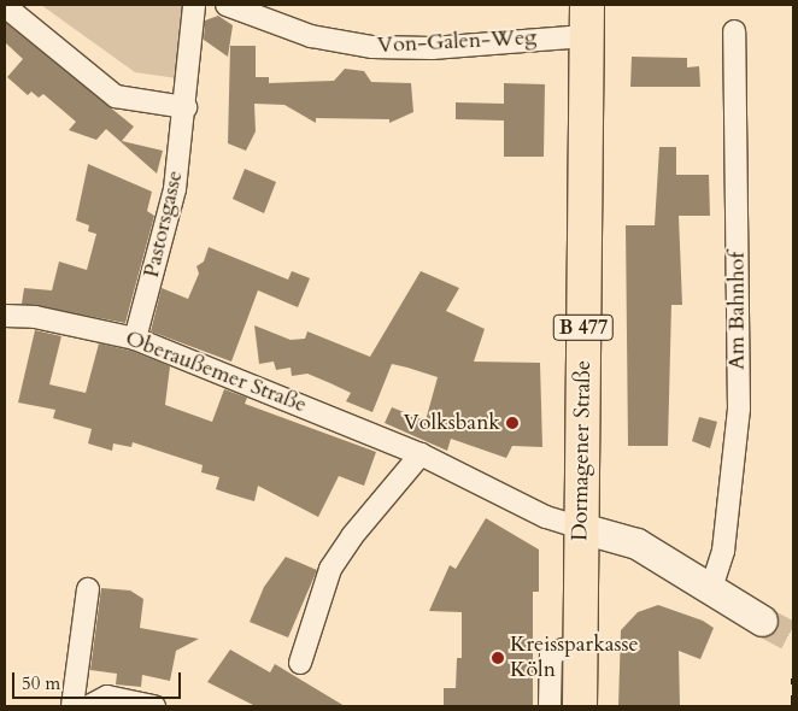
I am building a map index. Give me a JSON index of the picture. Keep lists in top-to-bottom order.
{
  "streets": {
    "main road": ["B 477", "Oberaußemer Straße", "Dormagener Straße"],
    "street": ["Von-Galen-Weg", "Pastorsgasse", "Am Bahnhof"]
  },
  "crossings": [
    ["Von-Galen-Weg", "Dormagener Straße"],
    ["Pastorsgasse", "Oberaußemer Straße"],
    ["Am Bahnhof", "Oberaußemer Straße"],
    ["Oberaußemer Straße", "Dormagener Straße"]
  ],
  "places": ["Volksbank", "Kreissparkasse Köln"],
  "scale_bar": "50 m"
}
